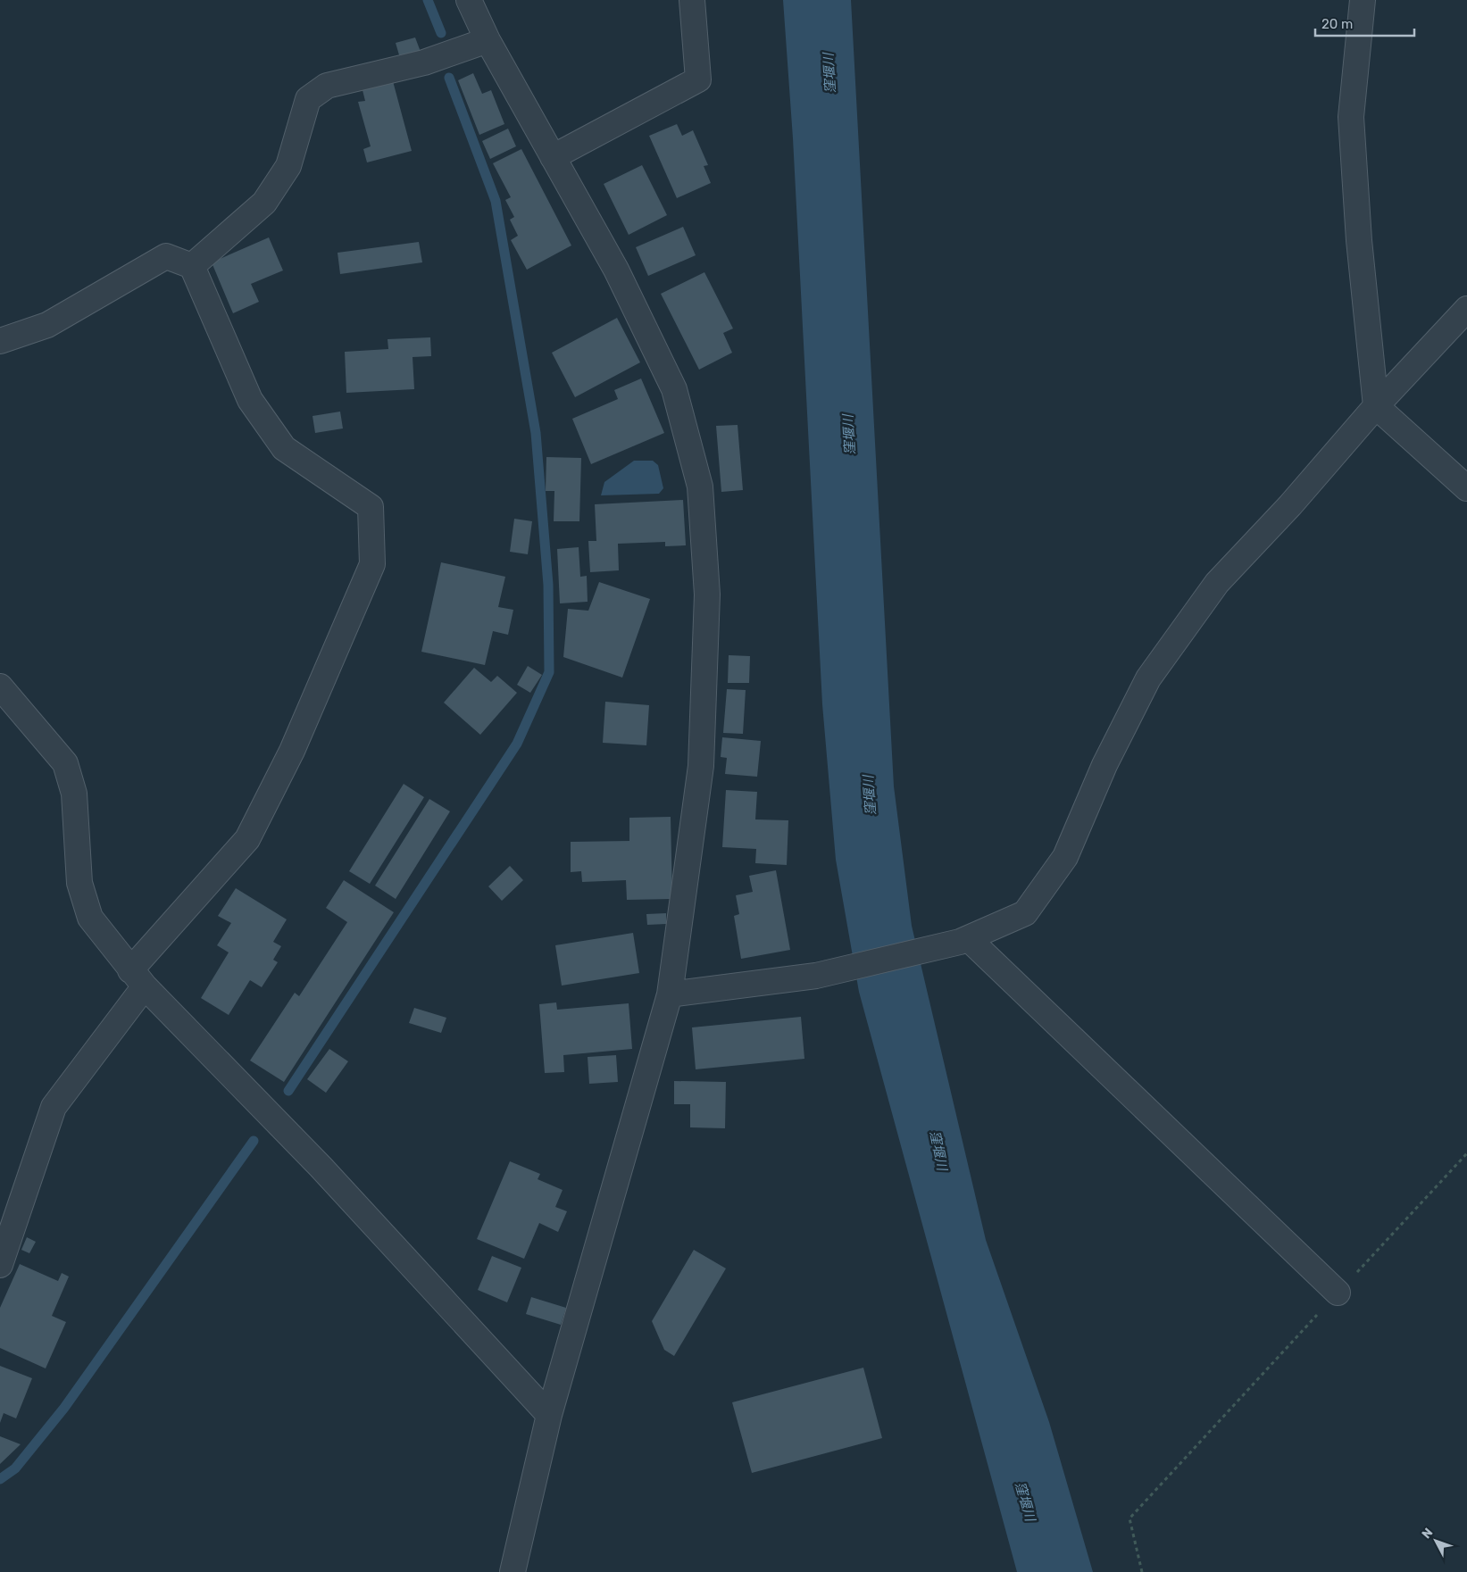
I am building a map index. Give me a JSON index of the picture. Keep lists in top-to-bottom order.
{
  "water": ["窪堰川"],
  "scale_bar": "20 m",
  "north": "top left"
}
